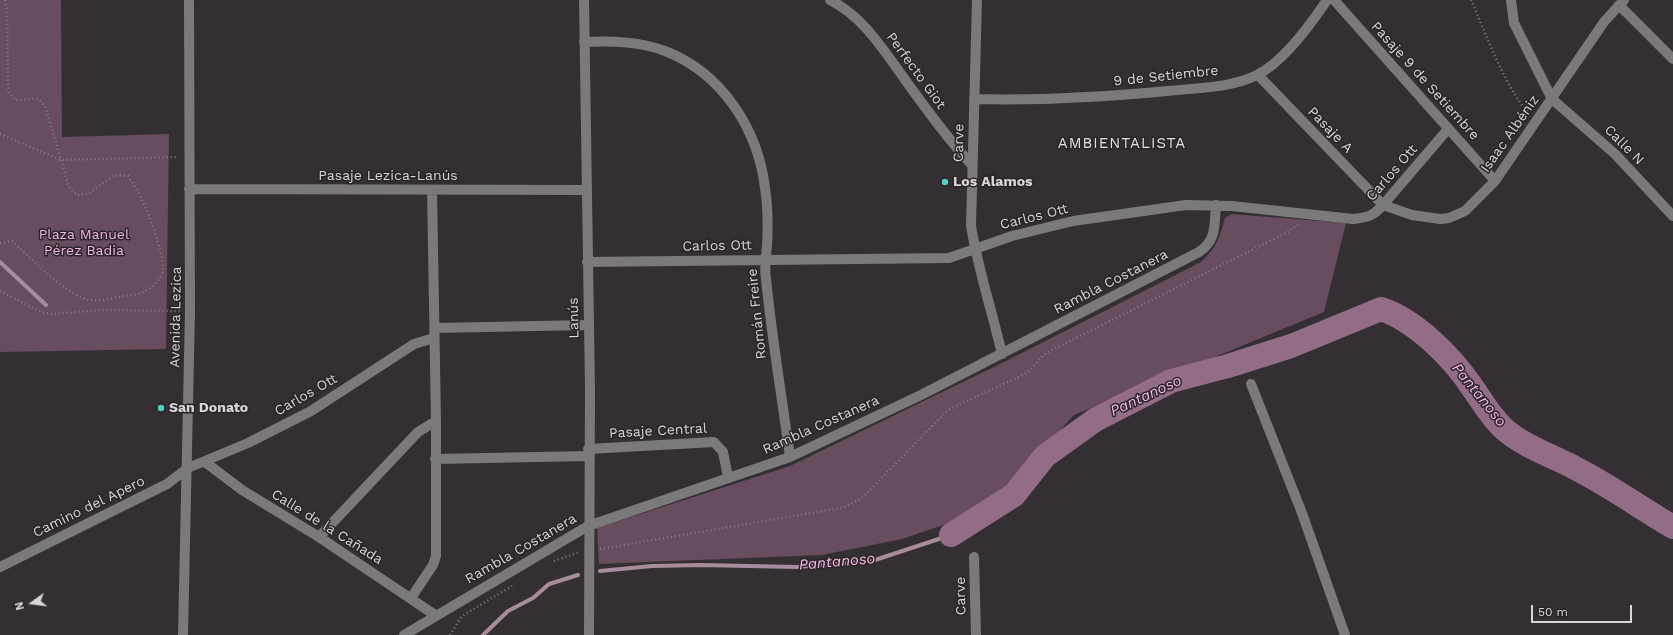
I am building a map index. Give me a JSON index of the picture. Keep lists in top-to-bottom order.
{
  "streets": {
    "street": [
      "Perfecto Giot",
      "9 de Setiembre",
      "Pasaje 9 de Setiembre",
      "Pasaje A",
      "Isaac Albéniz",
      "Carve",
      "Calle N",
      "Carlos Ott",
      "Pasaje Lezica-Lanús",
      "Rambla Costanera",
      "Román Freire",
      "Avenida Lezica",
      "Lanús",
      "Pasaje Central",
      "Camino del Apero",
      "Calle de la Cañada"
    ]
  },
  "crossings": [
    ["Perfecto Giot", "Carve"],
    ["9 de Setiembre", "Pasaje A"],
    ["9 de Setiembre", "Carve"],
    ["Pasaje 9 de Setiembre", "Isaac Albéniz"],
    ["Pasaje 9 de Setiembre", "Carlos Ott"],
    ["Pasaje A", "Isaac Albéniz"],
    ["Pasaje A", "Carlos Ott"],
    ["Isaac Albéniz", "Calle N"],
    ["Isaac Albéniz", "Carlos Ott"],
    ["Carve", "Carlos Ott"],
    ["Carve", "Rambla Costanera"],
    ["Carlos Ott", "Rambla Costanera"],
    ["Carlos Ott", "Román Freire"],
    ["Carlos Ott", "Avenida Lezica"],
    ["Carlos Ott", "Lanús"],
    ["Carlos Ott", "Camino del Apero"],
    ["Carlos Ott", "Calle de la Cañada"],
    ["Pasaje Lezica-Lanús", "Avenida Lezica"],
    ["Pasaje Lezica-Lanús", "Lanús"],
    ["Rambla Costanera", "Román Freire"],
    ["Rambla Costanera", "Lanús"],
    ["Rambla Costanera", "Pasaje Central"],
    ["Rambla Costanera", "Calle de la Cañada"],
    ["Román Freire", "Lanús"],
    ["Avenida Lezica", "Camino del Apero"],
    ["Lanús", "Pasaje Central"]
  ],
  "districts": ["AMBIENTALISTA"],
  "water": ["Pantanoso"],
  "parks": ["Plaza Manuel Pérez Badia"],
  "places": ["Los Alamos", "San Donato"],
  "scale_bar": "50 m",
  "north": "left"
}
